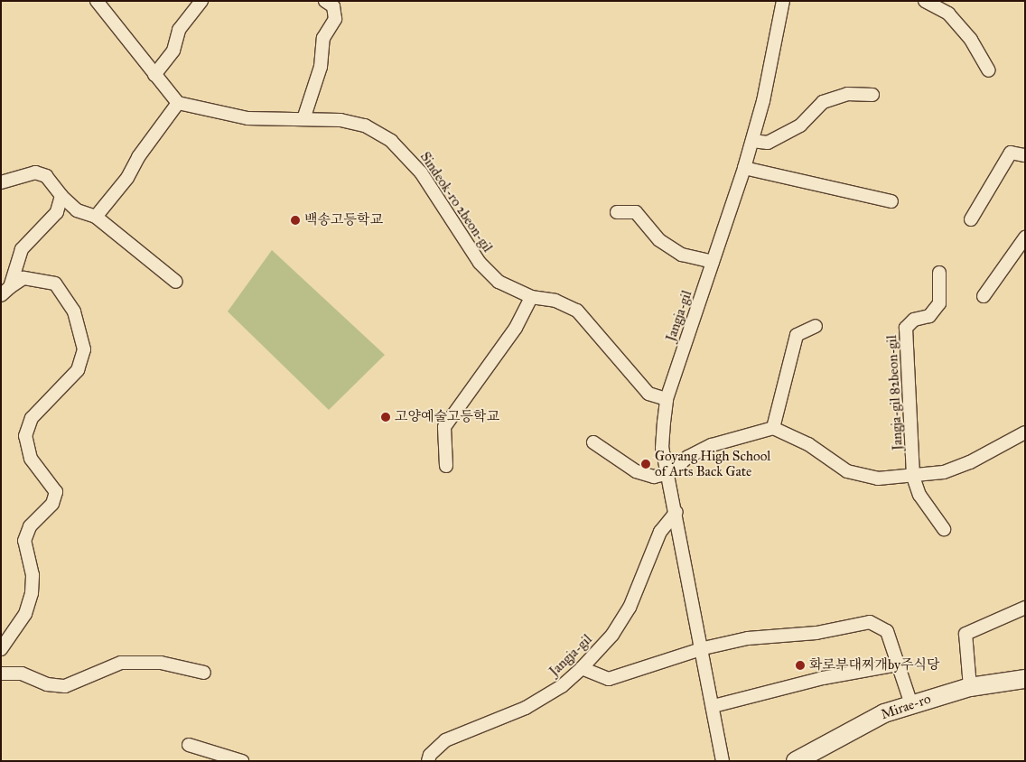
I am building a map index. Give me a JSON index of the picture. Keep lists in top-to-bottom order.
{
  "streets": {
    "street": [
      "Sindeok-ro 2beon-gil",
      "Jangja-gil",
      "Jangja-gil 82beon-gil",
      "Mirae-ro"
    ]
  },
  "crossings": [
    ["Sindeok-ro 2beon-gil", "Jangja-gil"]
  ],
  "places": [
    "백송고등학교",
    "고양예술고등학교",
    "Goyang High School of Arts Back Gate",
    "화로부대찌개by주식당"
  ]
}
